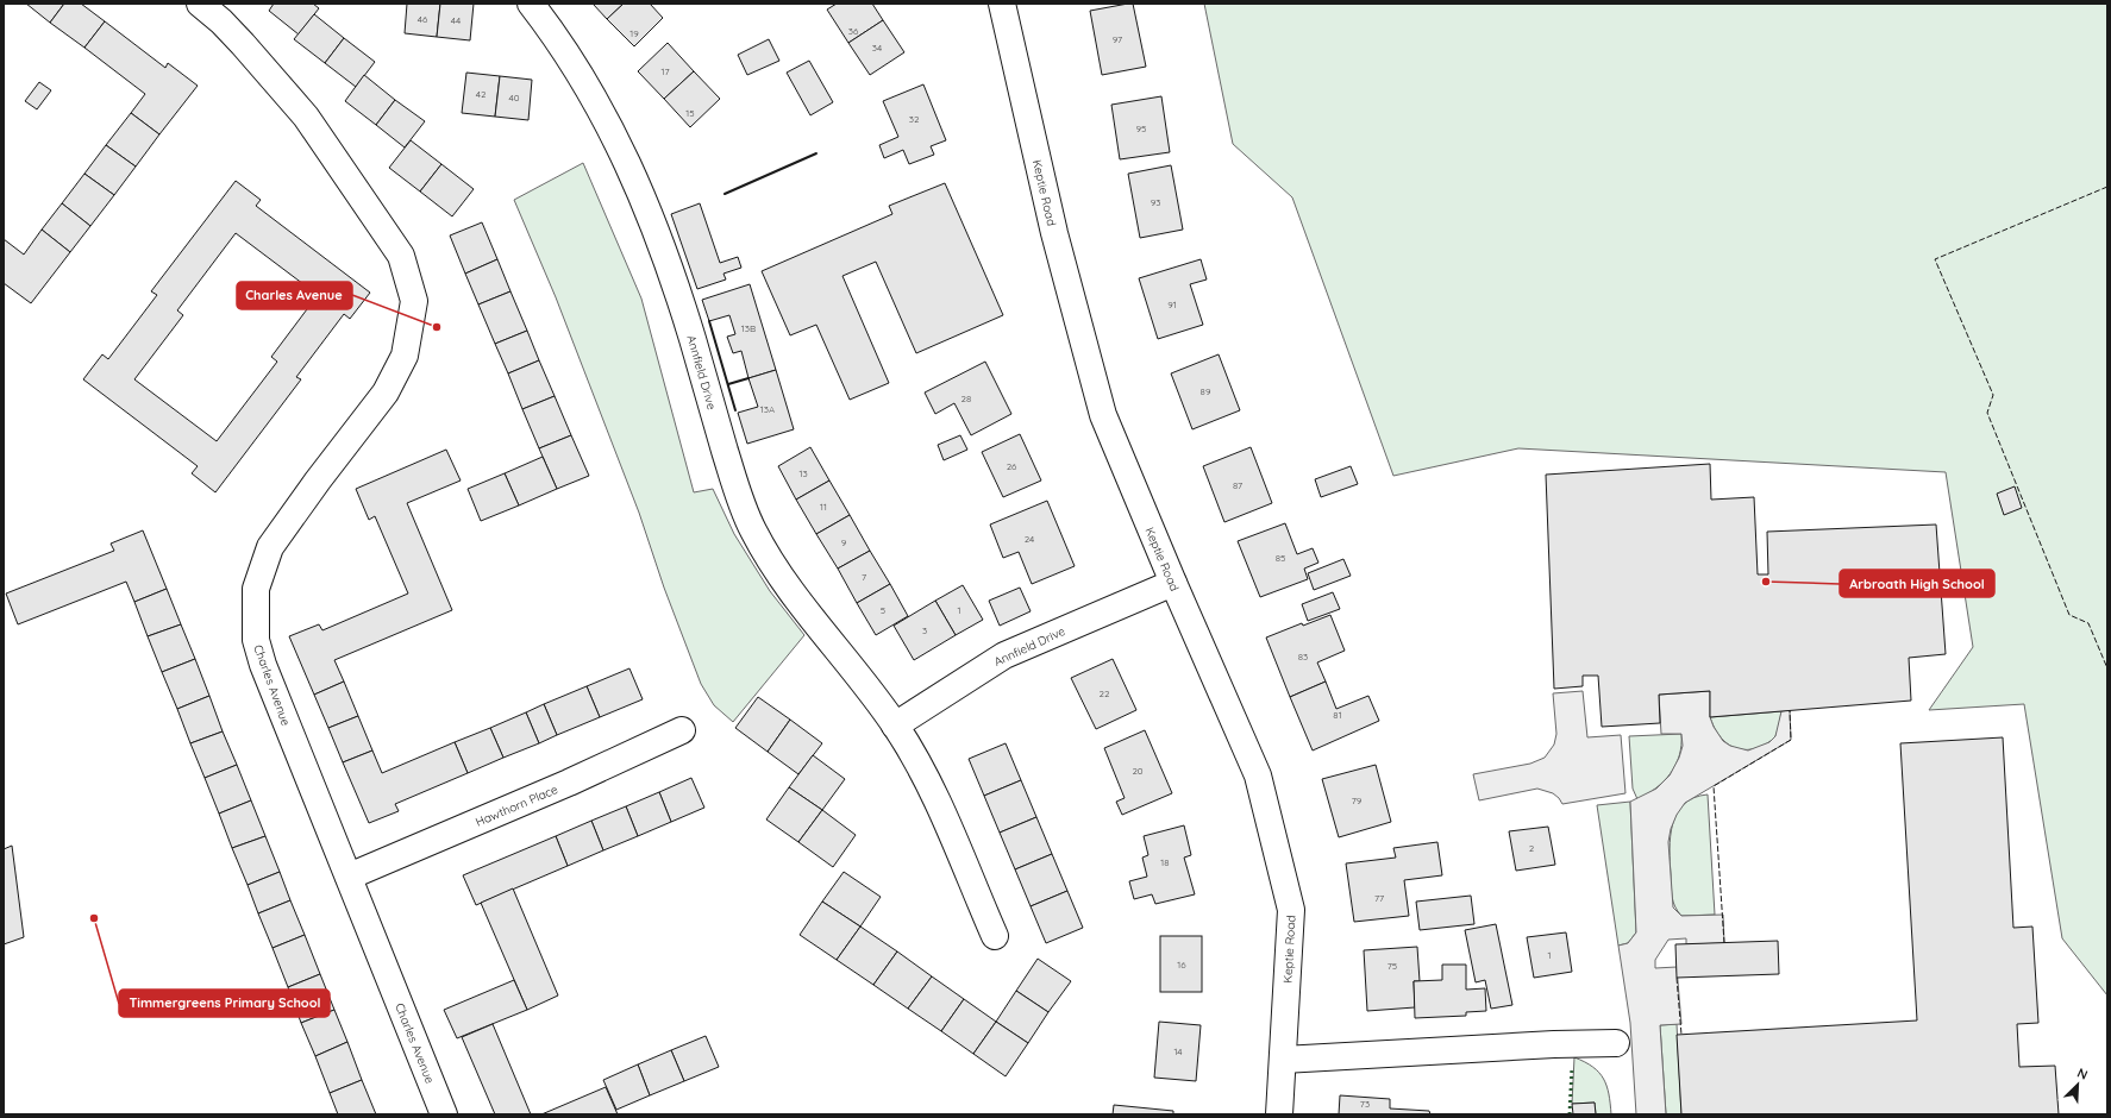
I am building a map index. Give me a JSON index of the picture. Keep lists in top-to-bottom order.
{
  "streets": {
    "street": [
      "Keptie Road",
      "Annfield Drive",
      "Charles Avenue",
      "Hawthorn Place"
    ]
  },
  "crossings": [
    ["Keptie Road", "Annfield Drive"],
    ["Charles Avenue", "Hawthorn Place"]
  ],
  "places": ["Charles Avenue", "Arbroath High School", "Timmergreens Primary School"],
  "house_numbers": [
    "46",
    "44",
    "36",
    "19",
    "97",
    "34",
    "17",
    "42",
    "40",
    "15",
    "32",
    "95",
    "93",
    "91",
    "13B",
    "89",
    "28",
    "13A",
    "26",
    "13",
    "87",
    "11",
    "24",
    "9",
    "85",
    "7",
    "5",
    "1",
    "3",
    "83",
    "22",
    "81",
    "20",
    "79",
    "2",
    "18",
    "77",
    "1",
    "16",
    "75",
    "14",
    "73"
  ],
  "north": "top right"
}
